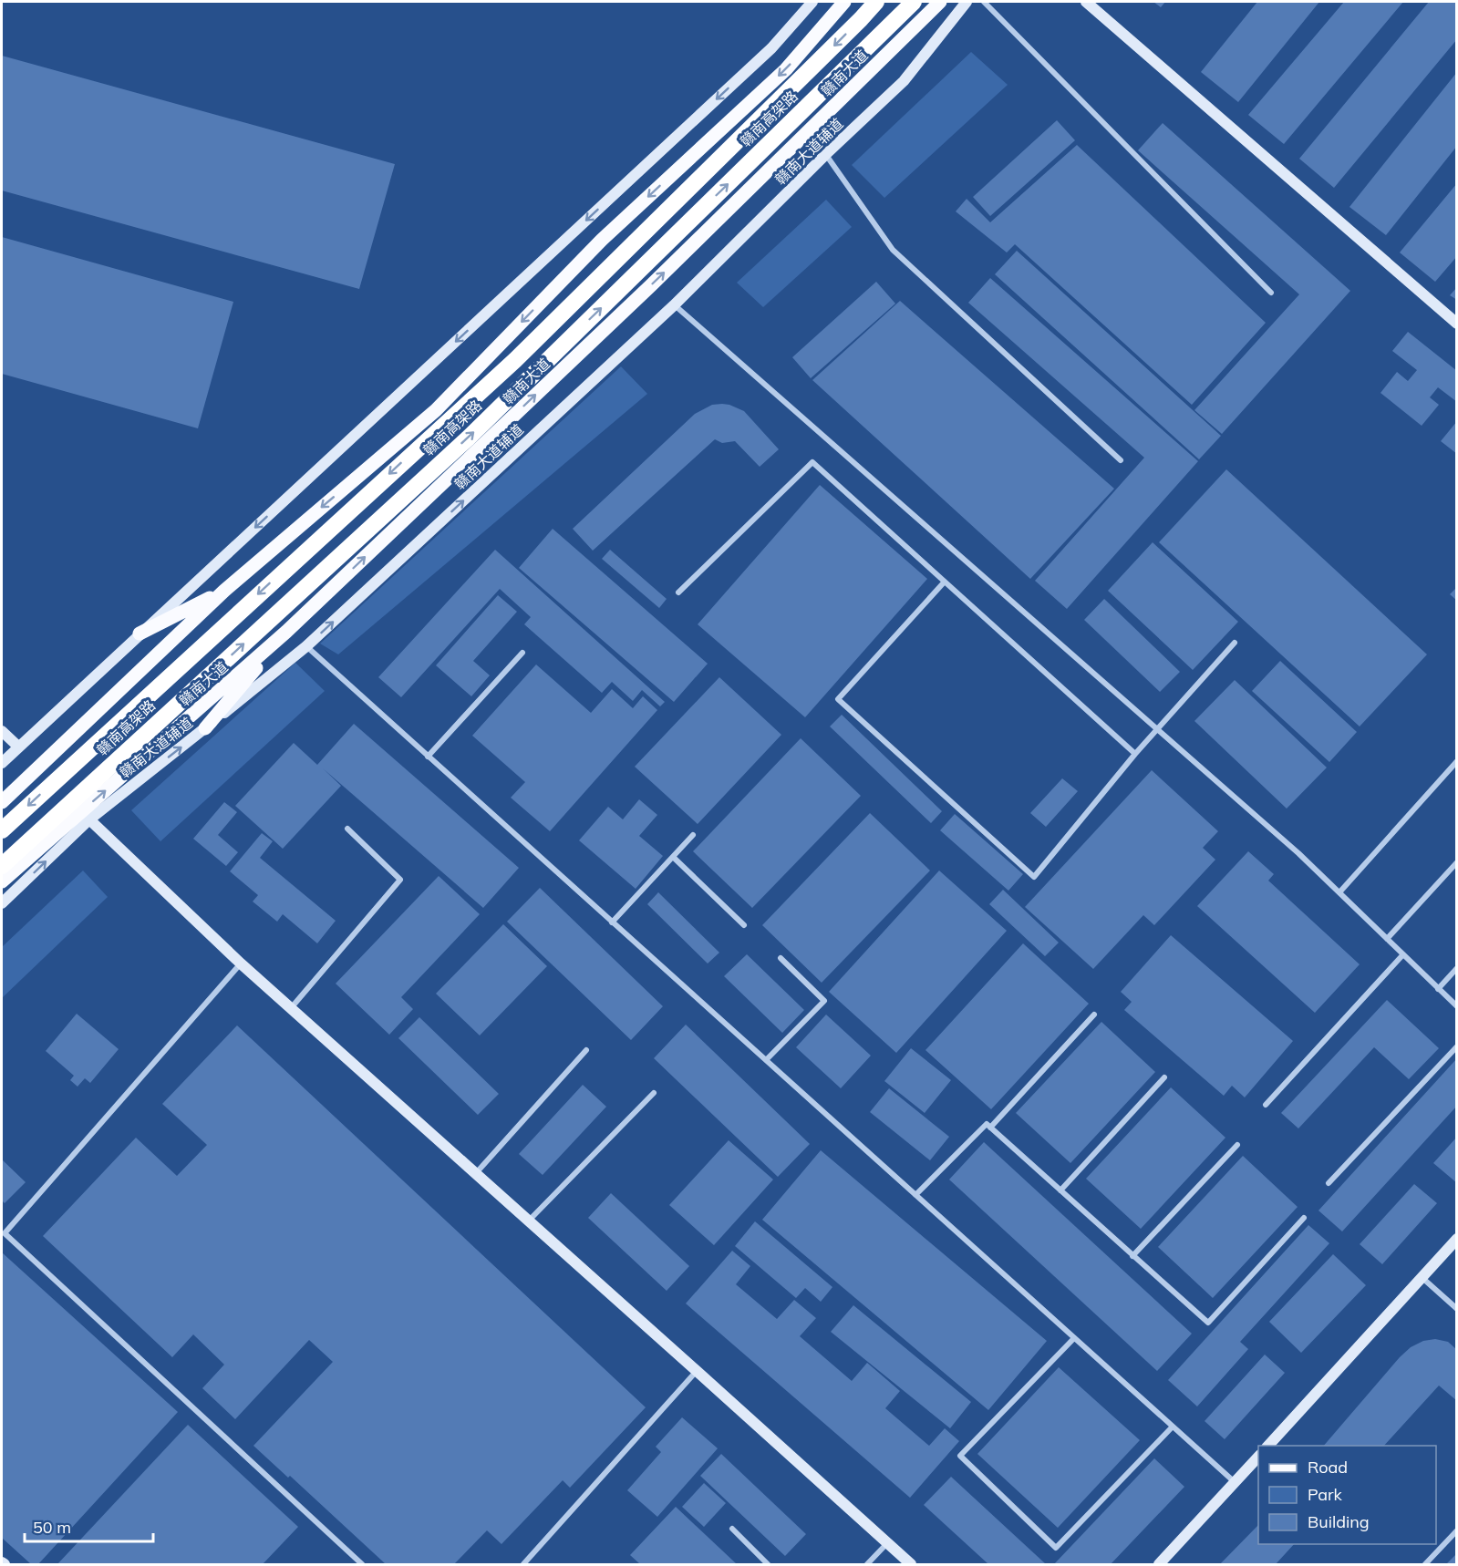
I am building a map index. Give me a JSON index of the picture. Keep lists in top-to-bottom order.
{
  "streets": {
    "highway": ["赣南高架路"],
    "main road": ["赣南大道"],
    "street": ["赣南大道辅道"]
  },
  "one_way": ["赣南大道辅道"],
  "legend": ["Road", "Park", "Building"],
  "scale_bar": "50 m"
}
